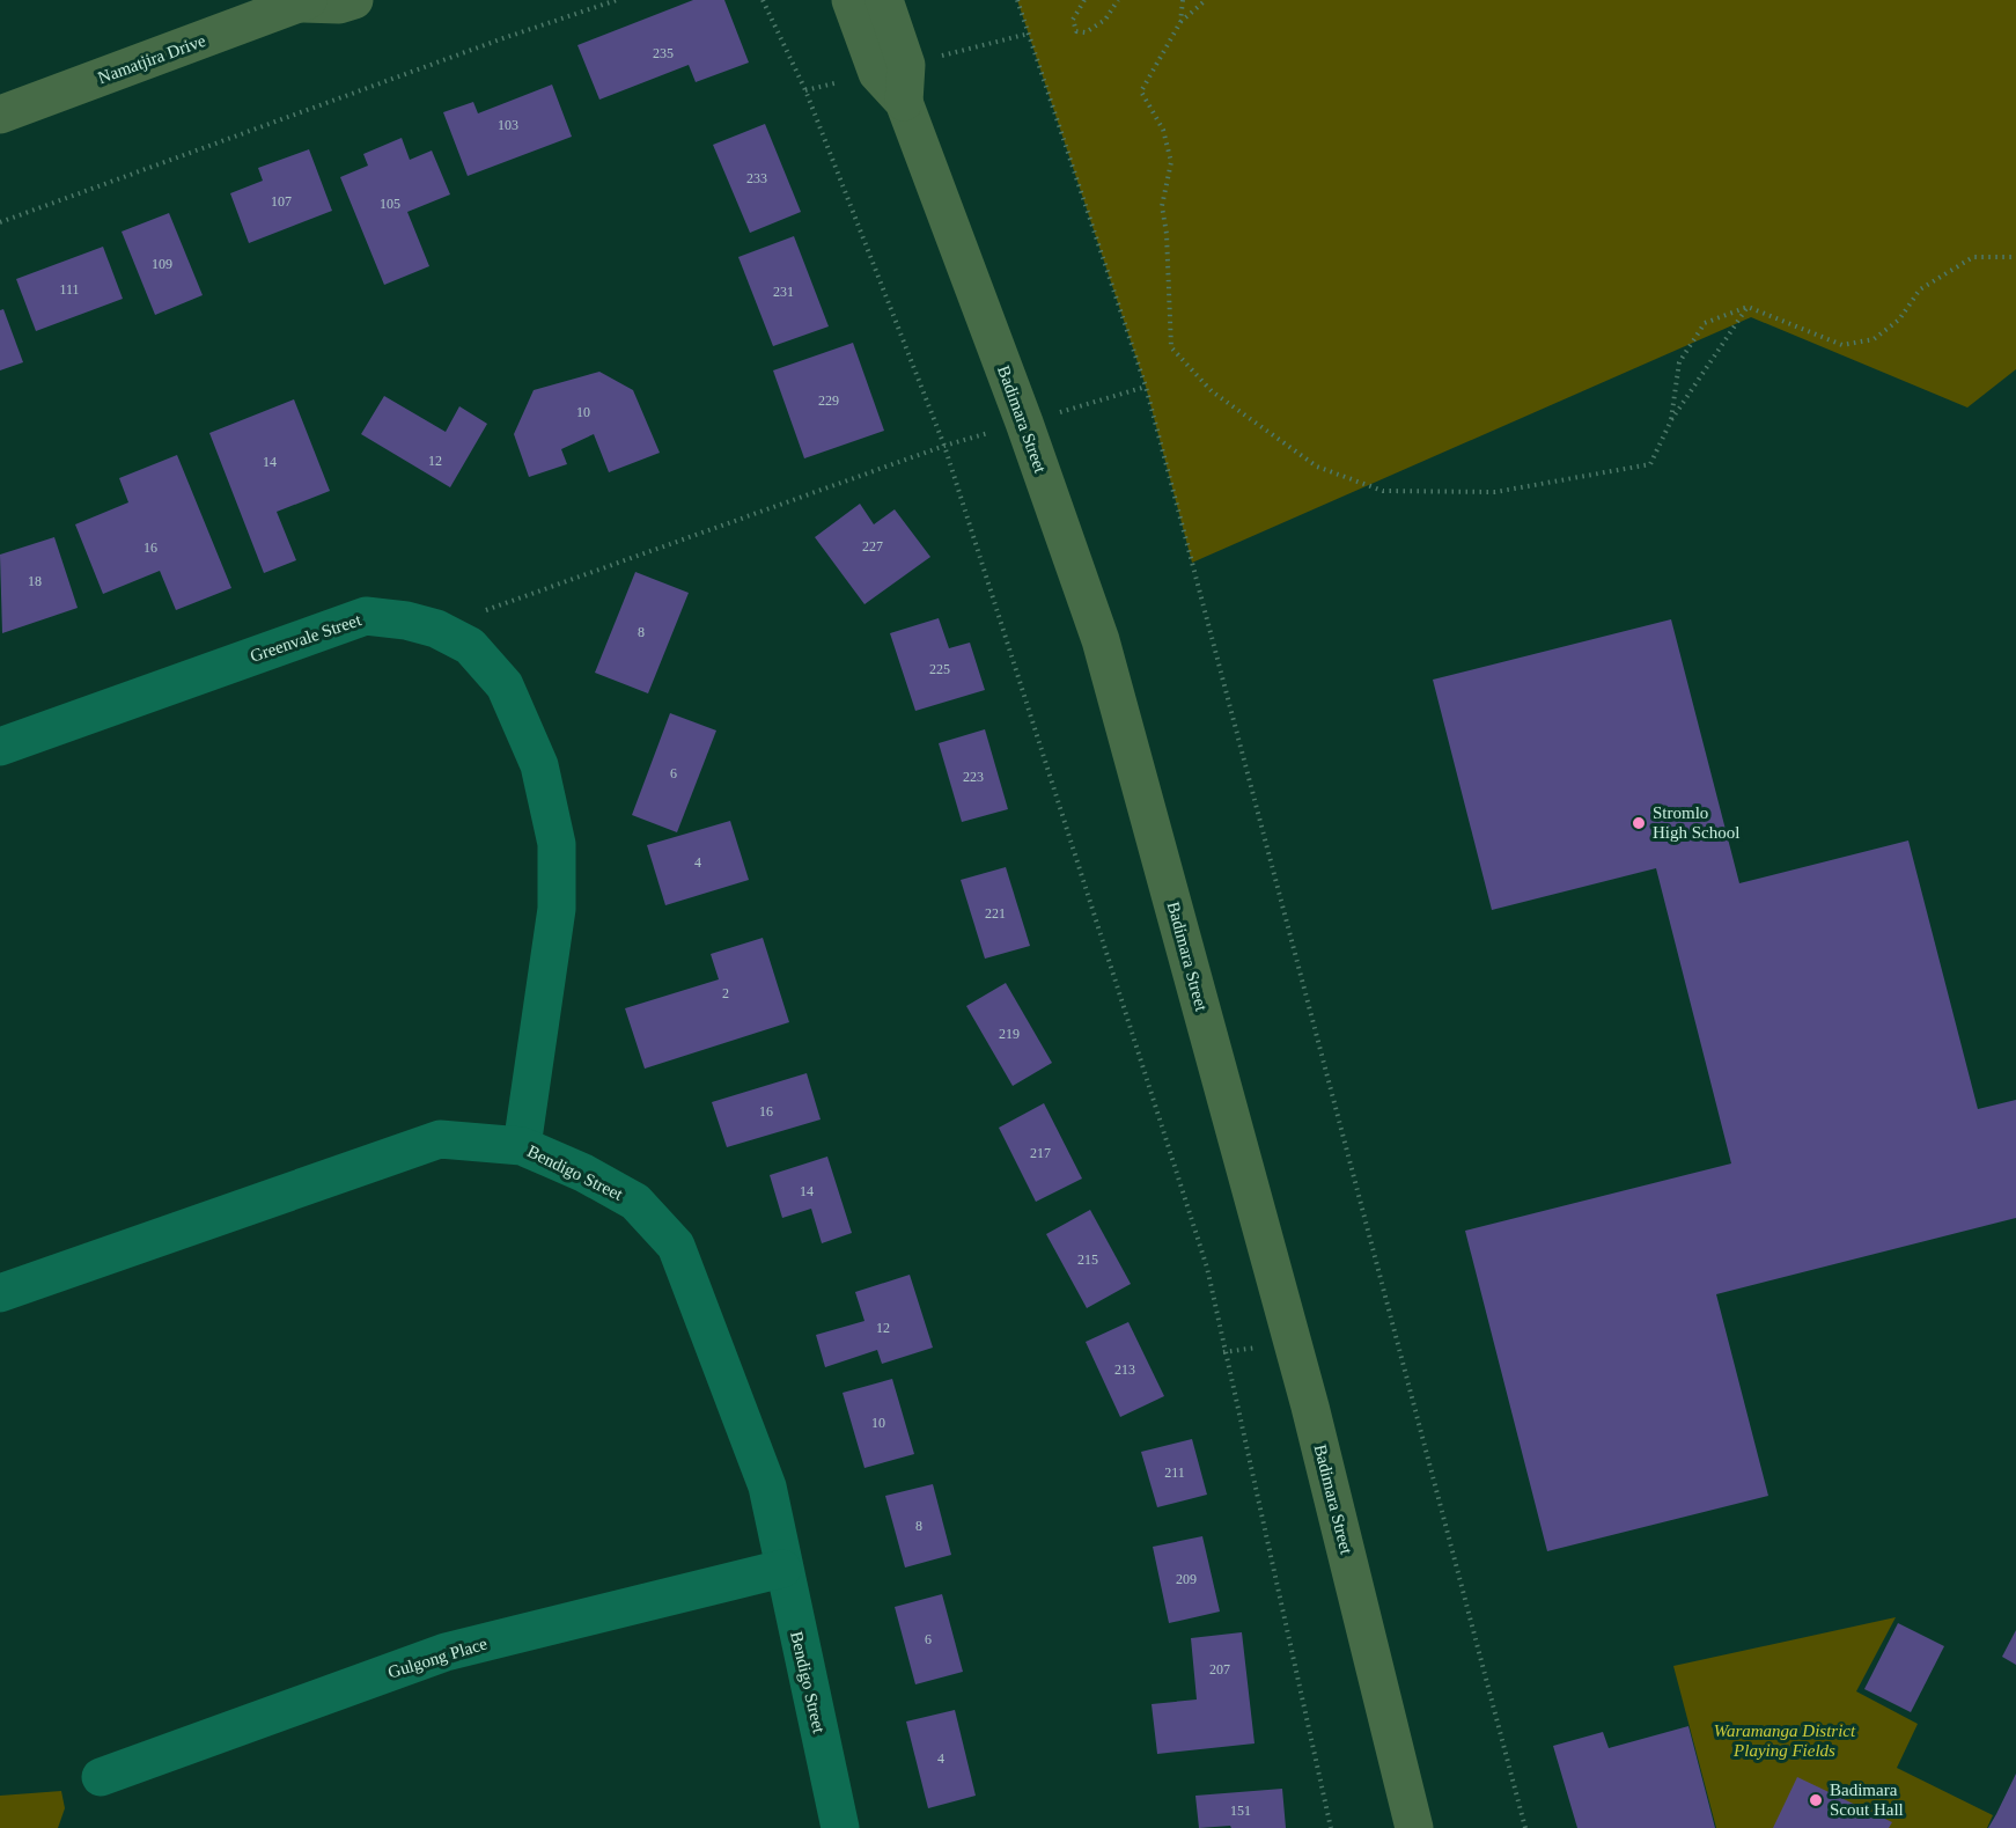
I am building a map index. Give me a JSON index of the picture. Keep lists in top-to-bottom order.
{
  "streets": {
    "main road": ["Namatjira Drive", "Badimara Street"],
    "street": ["Greenvale Street", "Bendigo Street", "Gulgong Place"]
  },
  "crossings": [
    ["Greenvale Street", "Bendigo Street"],
    ["Bendigo Street", "Gulgong Place"]
  ],
  "parks": ["Waramanga District Playing Fields"],
  "places": ["Stromlo High School", "Badimara Scout Hall"],
  "house_numbers": [
    "235",
    "103",
    "233",
    "107",
    "105",
    "109",
    "111",
    "231",
    "229",
    "10",
    "12",
    "14",
    "227",
    "16",
    "18",
    "8",
    "225",
    "6",
    "223",
    "4",
    "221",
    "2",
    "219",
    "16",
    "217",
    "14",
    "215",
    "12",
    "213",
    "10",
    "211",
    "8",
    "209",
    "6",
    "207",
    "4",
    "151"
  ]
}
